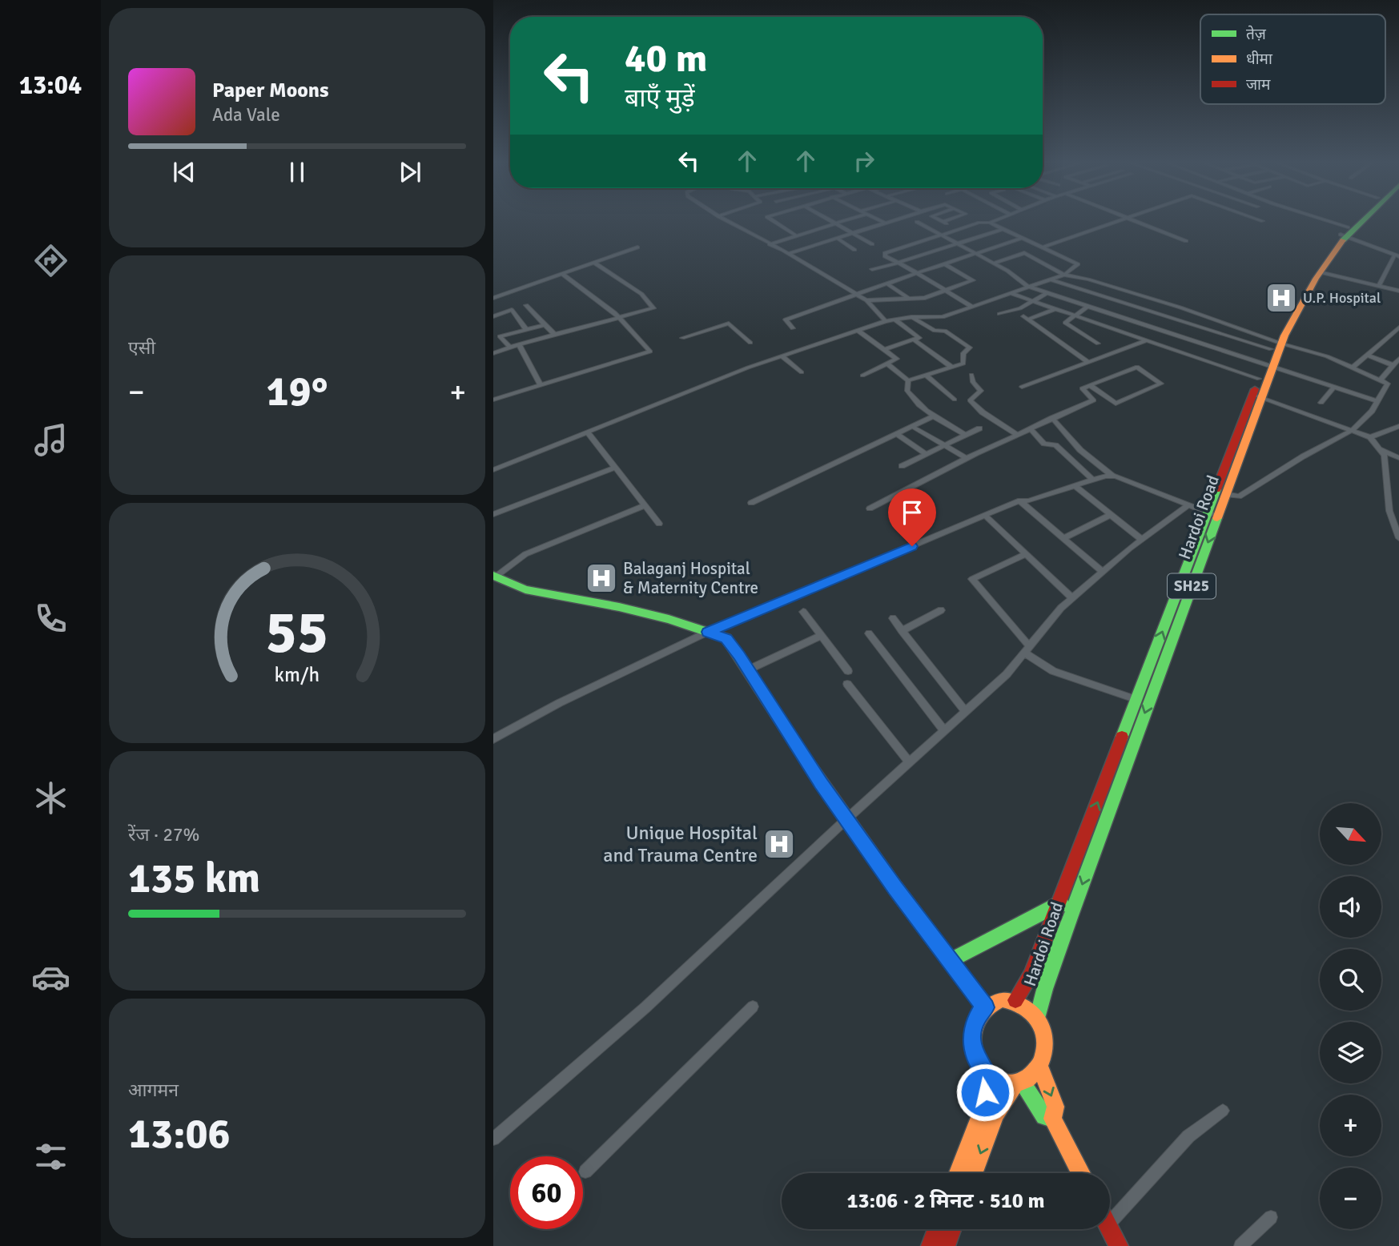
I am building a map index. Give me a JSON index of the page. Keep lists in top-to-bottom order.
{
  "streets": {
    "main road": ["Hardoi Road", "SH25"]
  },
  "crossings": [
    ["Hardoi Road", "SH25"]
  ],
  "places": {
    "hospital": ["U.P. Hospital", "Balaganj Hospital & Maternity Centre", "Unique Hospital and Trauma Centre"]
  },
  "legend": ["तेज़", "धीमा", "जाम"],
  "north": "bottom right",
  "page": {
    "tabs": "13:04",
    "turn": ["40 m", "बाएँ मुड़ें"],
    "song": ["Paper Moons", "Ada Vale"],
    "tile": [
      "एसी",
      ["रेंज · 27%", "135 km"],
      ["आगमन", "13:06"]
    ],
    "heat": ["−", "19°", "+"],
    "map_buttons": ["+", "−"],
    "limit": "60",
    "trip": "13:06 · 2 मिनट · 510 m",
    "gauge": ["55", "km/h"]
  }
}
